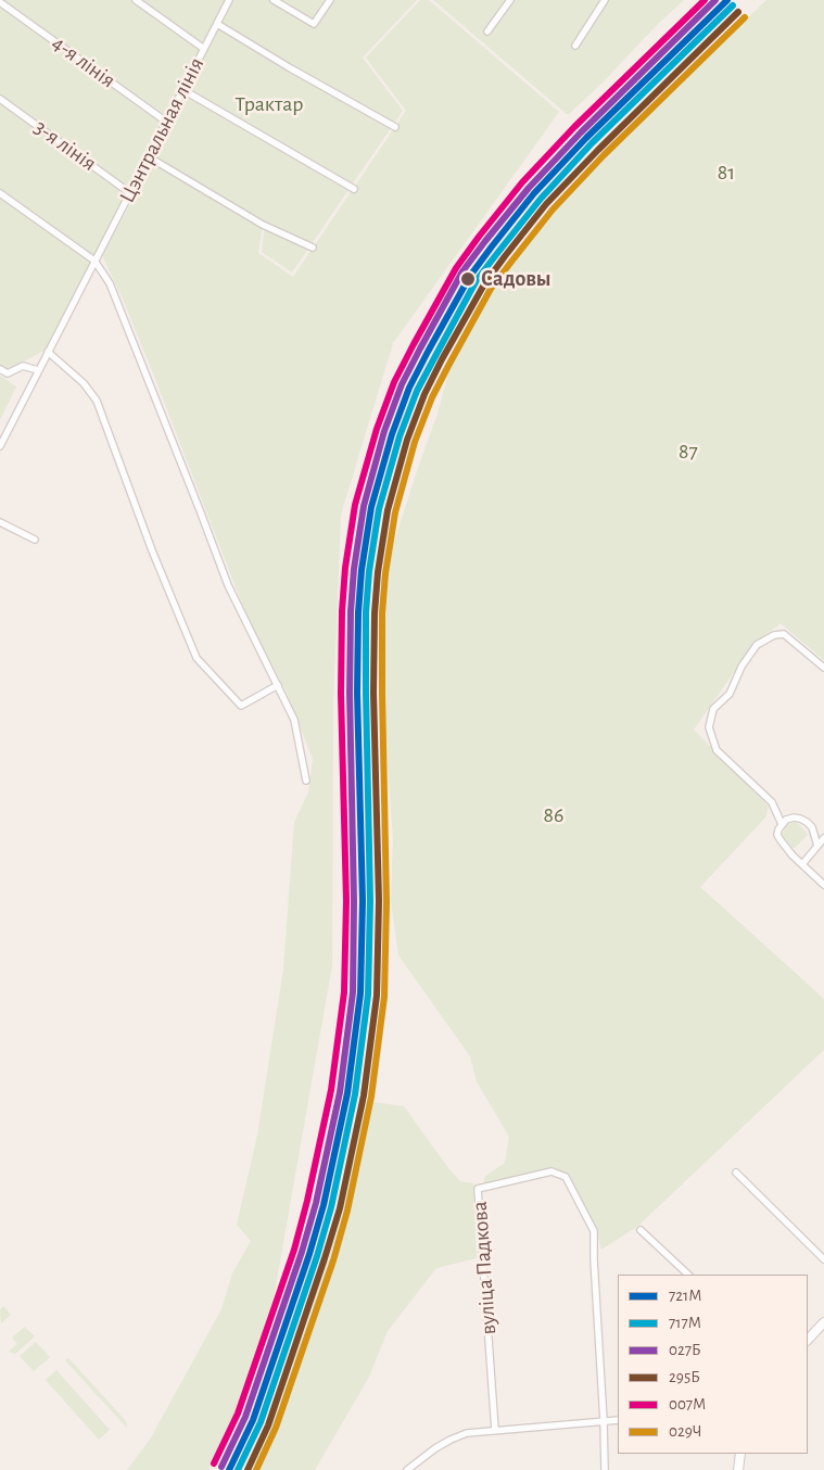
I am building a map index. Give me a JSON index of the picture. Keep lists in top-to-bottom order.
{
  "streets": {
    "street": [
      "4-я лінія",
      "Цэнтральная лінія",
      "3-я лінія",
      "вуліца Падкова"
    ]
  },
  "crossings": [
    ["4-я лінія", "Цэнтральная лінія"],
    ["Цэнтральная лінія", "3-я лінія"]
  ],
  "parks": [
    "Трактар",
    "81",
    "87",
    "86"
  ],
  "places": ["Садовы"],
  "lines": [
    "transit line 721М",
    "transit line 027Б",
    "transit line 007М",
    "transit line 717М",
    "transit line 295Б",
    "transit line 029Ч"
  ],
  "legend": [
    "721М",
    "717М",
    "027Б",
    "295Б",
    "007М",
    "029Ч"
  ]
}
